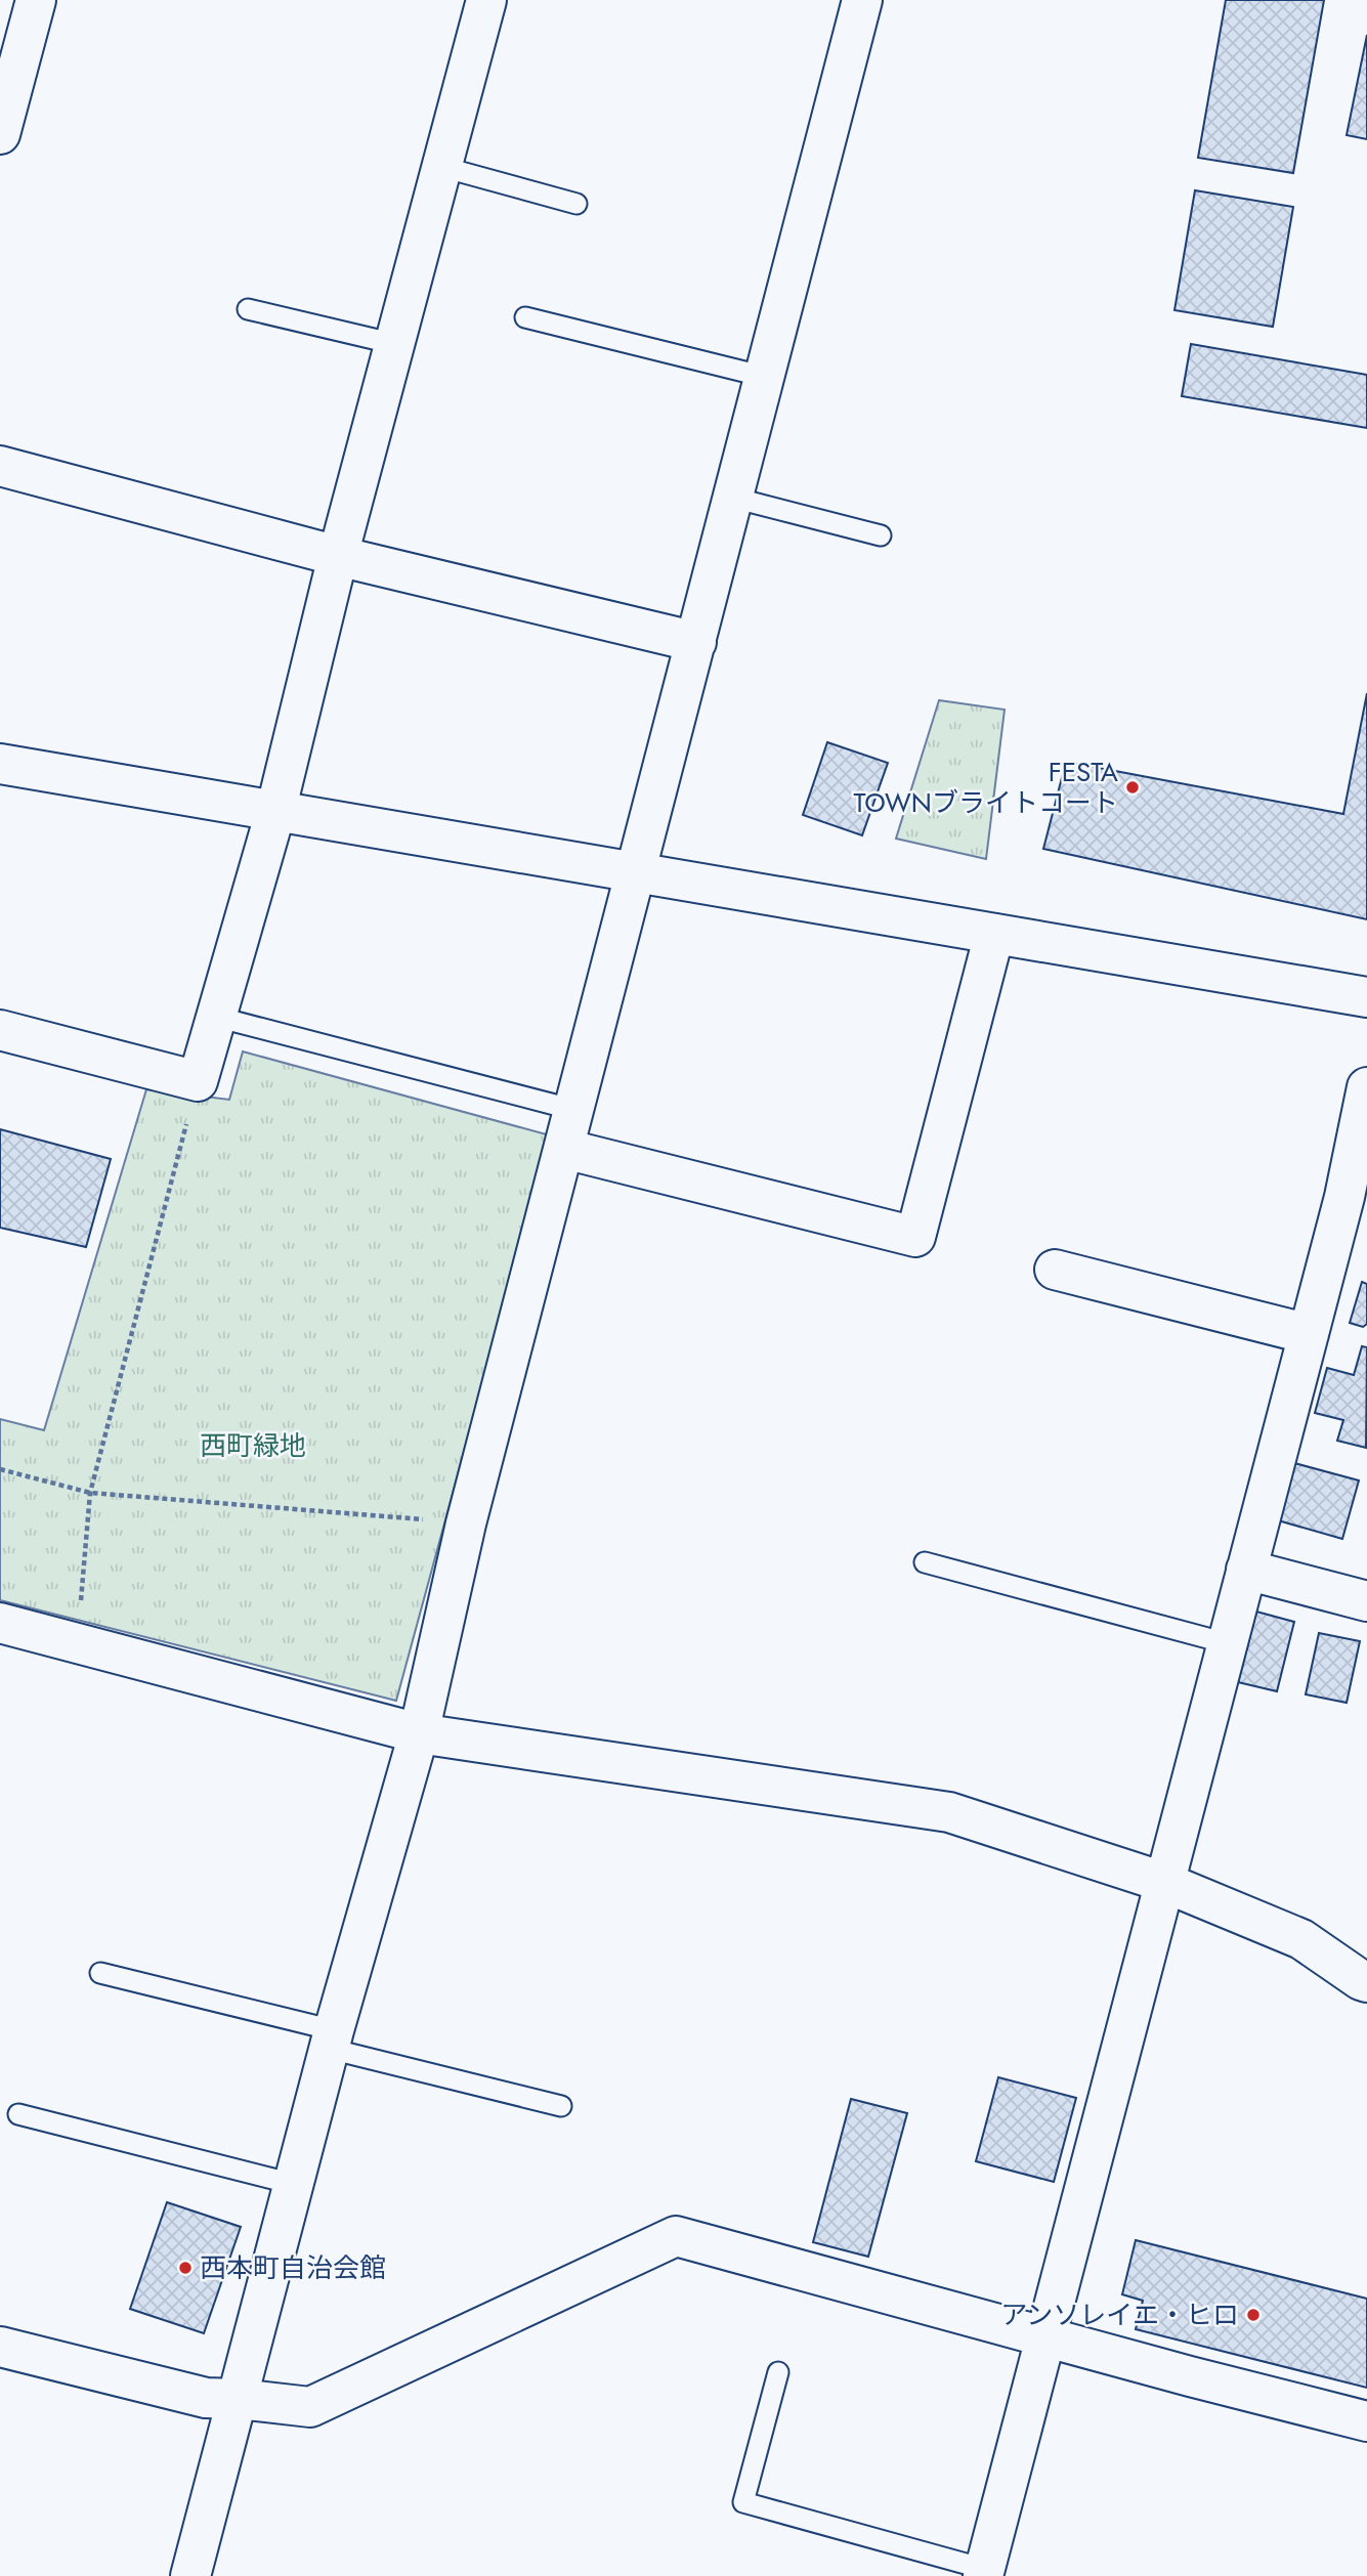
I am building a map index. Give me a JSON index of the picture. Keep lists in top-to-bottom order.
{
  "parks": ["西町緑地"],
  "places": ["FESTA TOWNブライトコート", "西本町自治会館", "アンソレイエ・ヒロ"]
}
